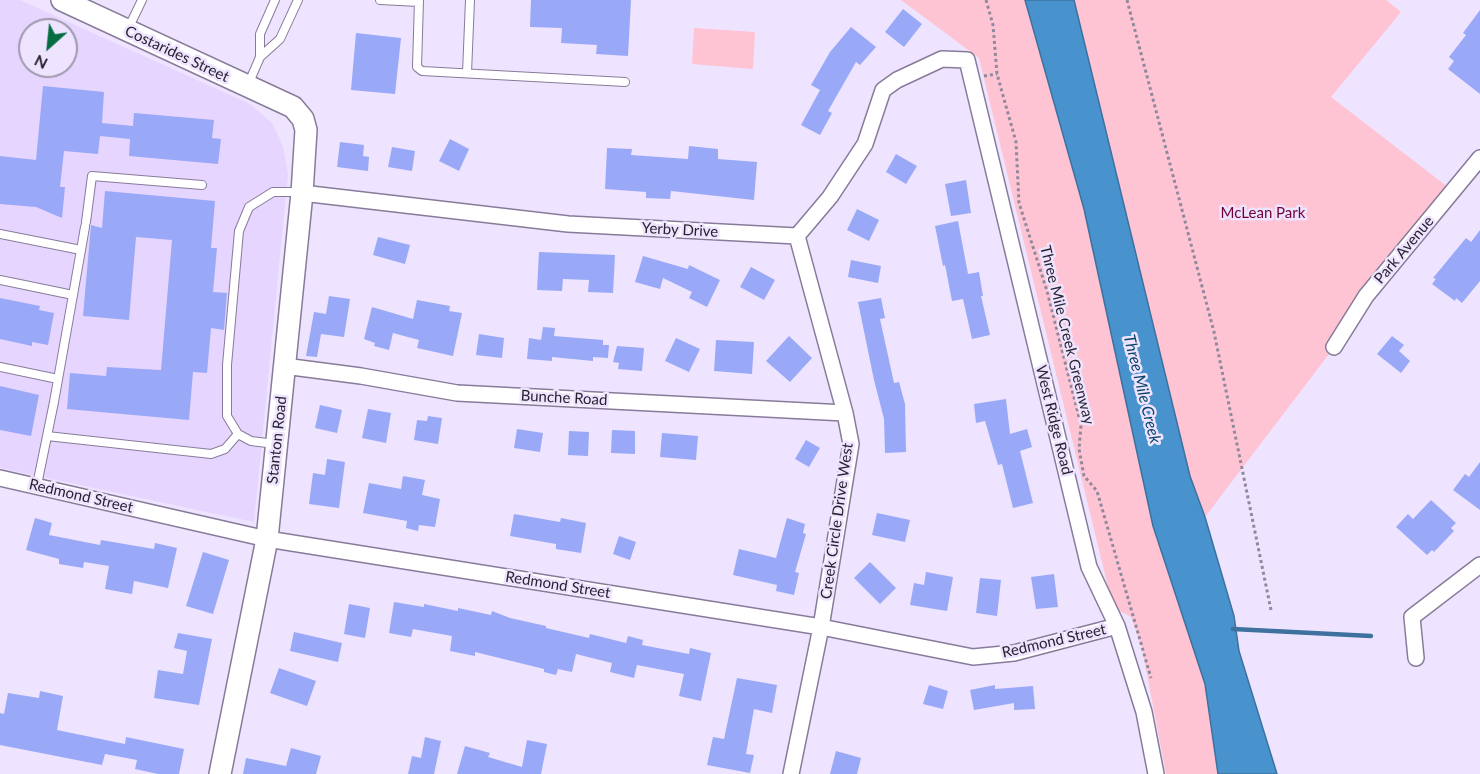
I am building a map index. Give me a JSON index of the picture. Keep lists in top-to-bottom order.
{
  "streets": {
    "street": [
      "Costarides Street",
      "Yerby Drive",
      "Park Avenue",
      "Bunche Road",
      "West Ridge Road",
      "Stanton Road",
      "Redmond Street",
      "Creek Circle Drive West"
    ],
    "path": ["Three Mile Creek Greenway"]
  },
  "crossings": [
    ["Costarides Street", "Stanton Road"],
    ["Yerby Drive", "West Ridge Road"],
    ["Yerby Drive", "Stanton Road"],
    ["Yerby Drive", "Creek Circle Drive West"],
    ["Bunche Road", "Stanton Road"],
    ["Bunche Road", "Creek Circle Drive West"],
    ["West Ridge Road", "Redmond Street"],
    ["West Ridge Road", "Creek Circle Drive West"],
    ["Stanton Road", "Redmond Street"],
    ["Redmond Street", "Creek Circle Drive West"]
  ],
  "water": ["Three Mile Creek"],
  "parks": ["McLean Park"],
  "north": "bottom left"
}
